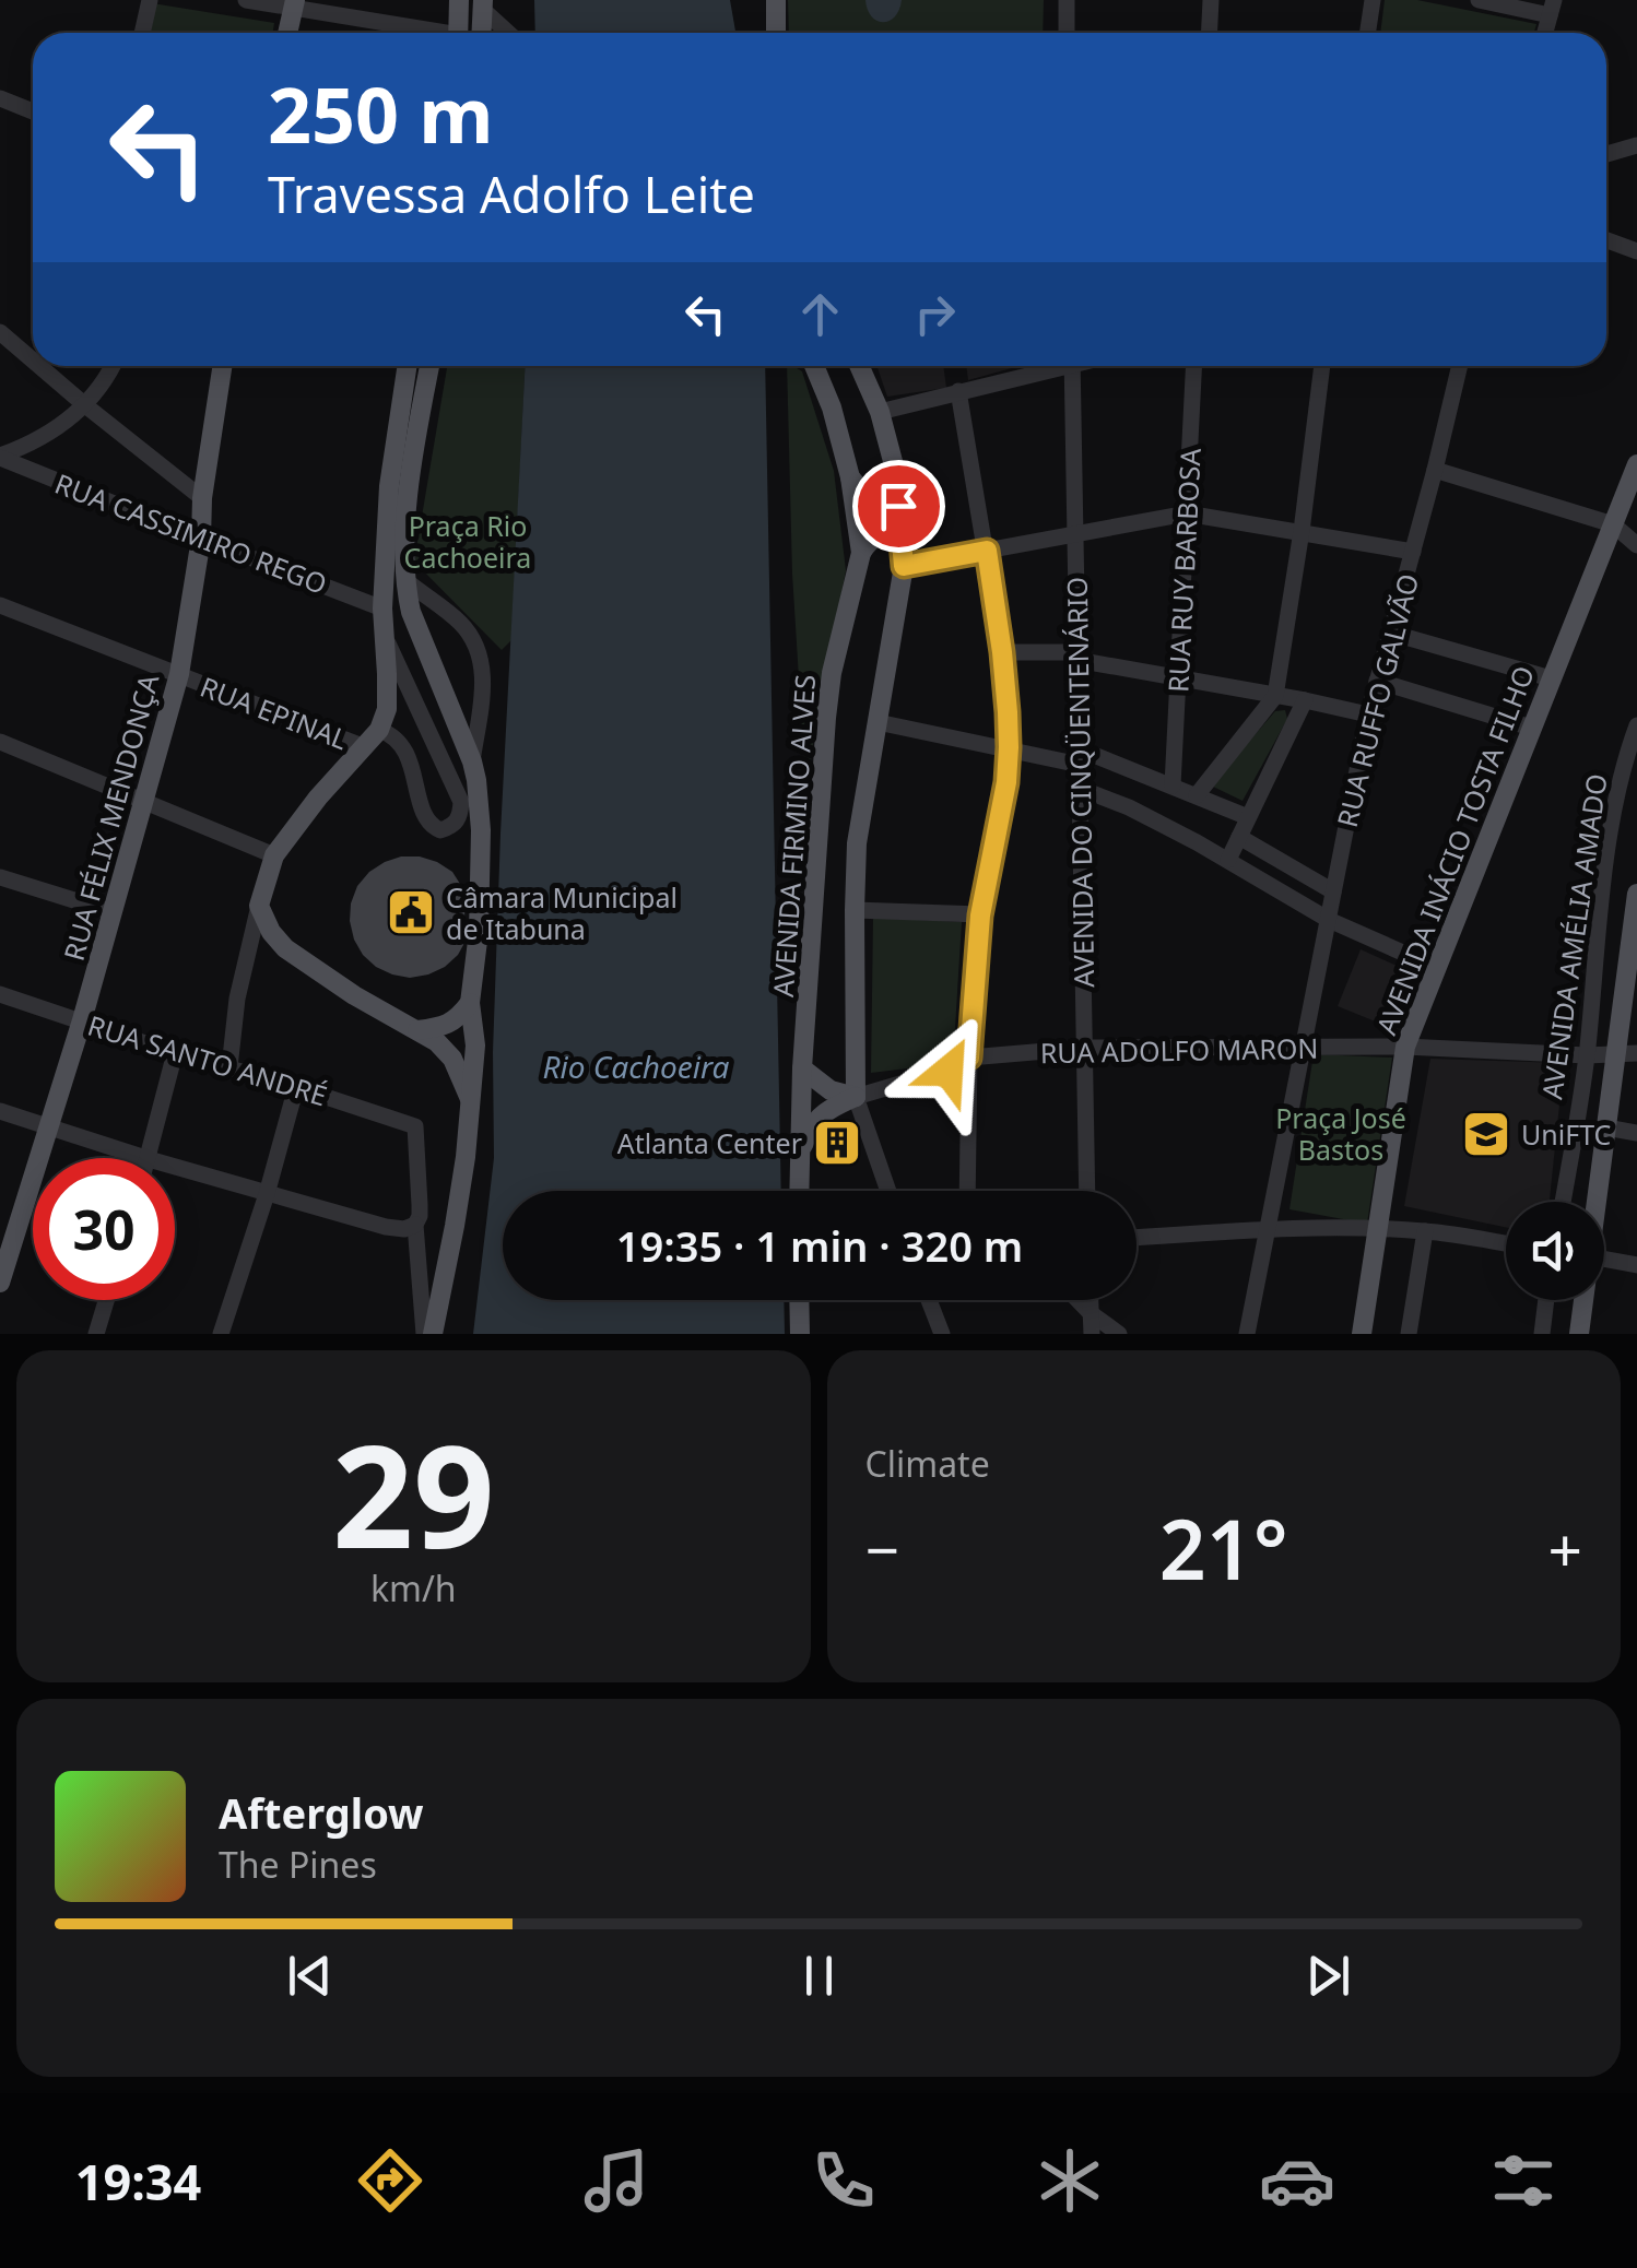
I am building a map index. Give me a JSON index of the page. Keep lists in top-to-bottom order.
{
  "streets": {
    "main road": [
      "RUA FÉLIX MENDONÇA",
      "AVENIDA FIRMINO ALVES",
      "AVENIDA INÁCIO TOSTA FILHO",
      "AVENIDA AMÉLIA AMADO"
    ],
    "street": [
      "RUA CASSIMIRO REGO",
      "RUA RUY BARBOSA",
      "RUA RUFFO GALVÃO",
      "RUA EPINAL",
      "AVENIDA DO CINQÜENTENÁRIO",
      "RUA ADOLFO MARON",
      "RUA SANTO ANDRÉ"
    ]
  },
  "crossings": [
    ["RUA CASSIMIRO REGO", "RUA FÉLIX MENDONÇA"],
    ["RUA RUFFO GALVÃO", "RUA ADOLFO MARON"],
    ["RUA EPINAL", "RUA FÉLIX MENDONÇA"],
    ["AVENIDA DO CINQÜENTENÁRIO", "RUA ADOLFO MARON"],
    ["RUA FÉLIX MENDONÇA", "RUA SANTO ANDRÉ"],
    ["AVENIDA INÁCIO TOSTA FILHO", "RUA ADOLFO MARON"],
    ["AVENIDA AMÉLIA AMADO", "RUA ADOLFO MARON"]
  ],
  "water": ["Rio Cachoeira"],
  "parks": ["Praça Rio Cachoeira", "Praça José Bastos"],
  "places": {
    "public building": ["Câmara Municipal de Itabuna"],
    "school or university": ["UniFTC"],
    "building": ["Atlanta Center"]
  },
  "page": {
    "turn": ["250 m", "Travessa Adolfo Leite"],
    "limit": "30",
    "trip": "19:35 · 1 min · 320 m",
    "tile": [
      ["29", "km/h"],
      "Climate"
    ],
    "heat": ["−", "21°", "+"],
    "song": ["Afterglow", "The Pines"],
    "tabs": "19:34"
  }
}
